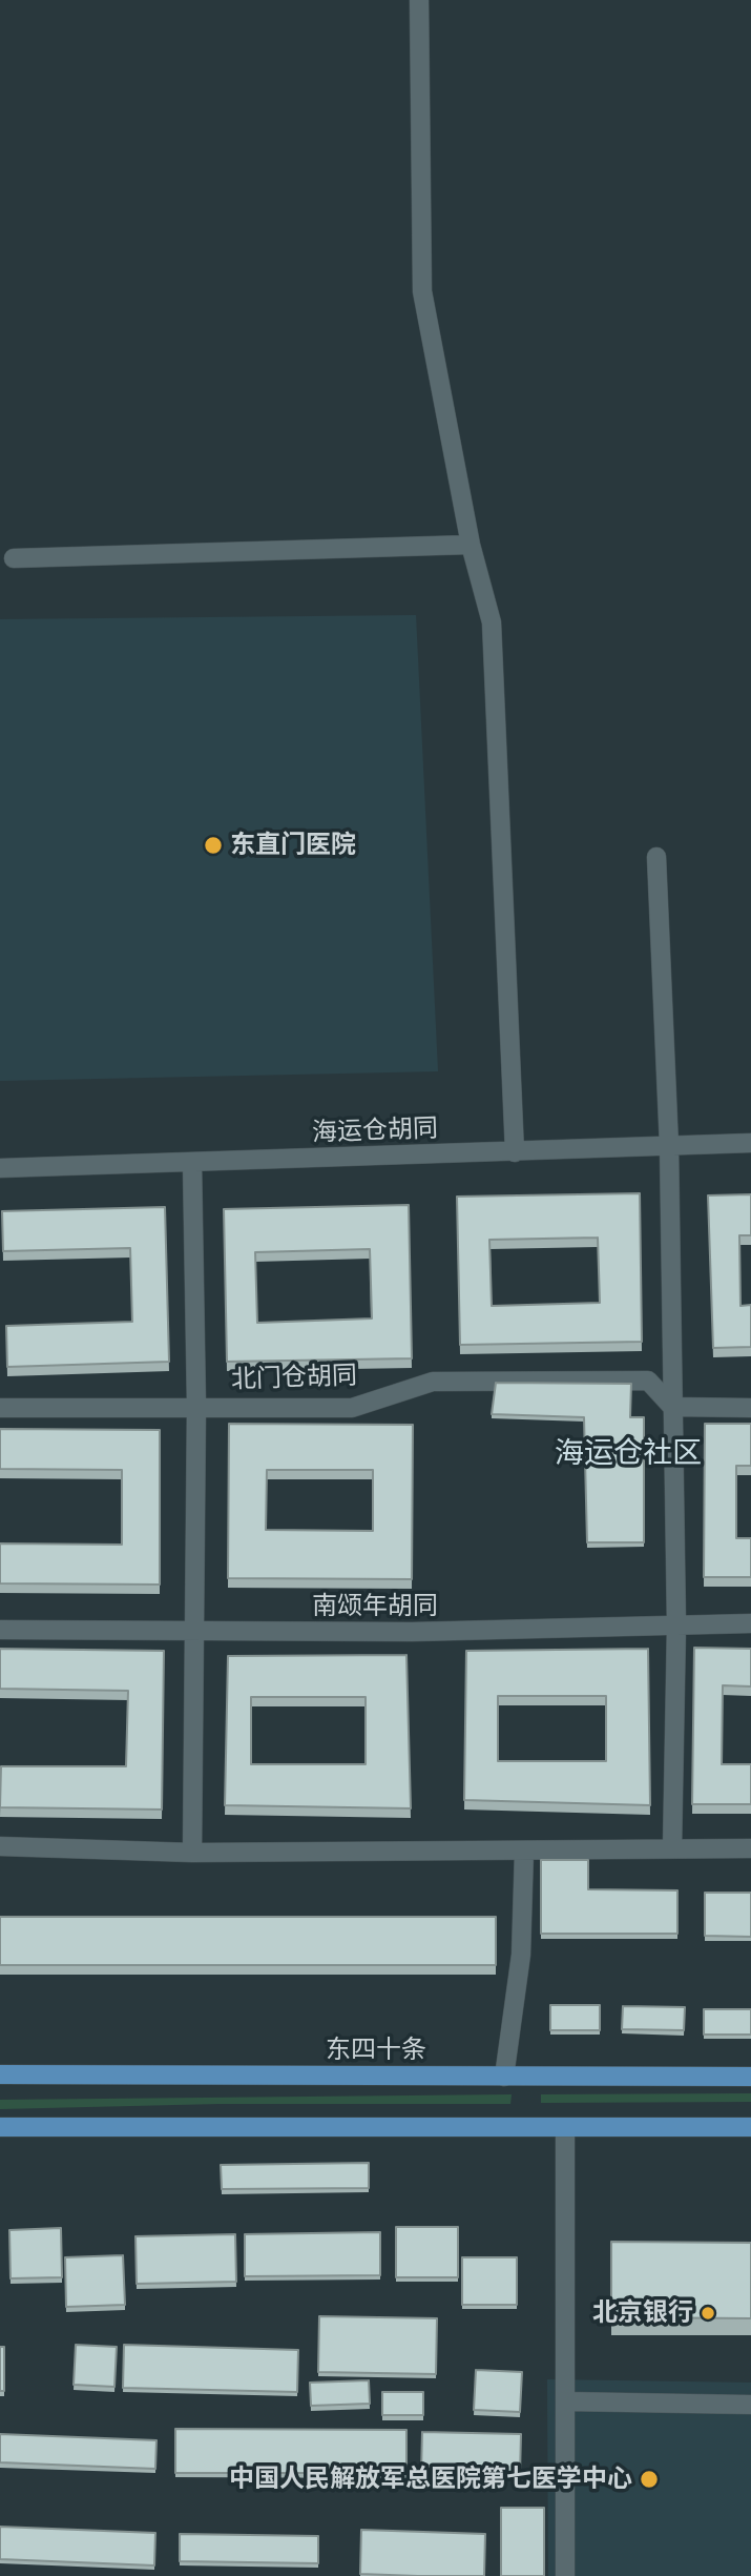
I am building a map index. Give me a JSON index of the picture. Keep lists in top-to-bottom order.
{
  "streets": {
    "main road": ["东四十条"],
    "street": ["海运仓胡同", "北门仓胡同", "南颂年胡同"]
  },
  "districts": ["海运仓社区"],
  "places": ["东直门医院", "北京银行", "中国人民解放军总医院第七医学中心"]
}
